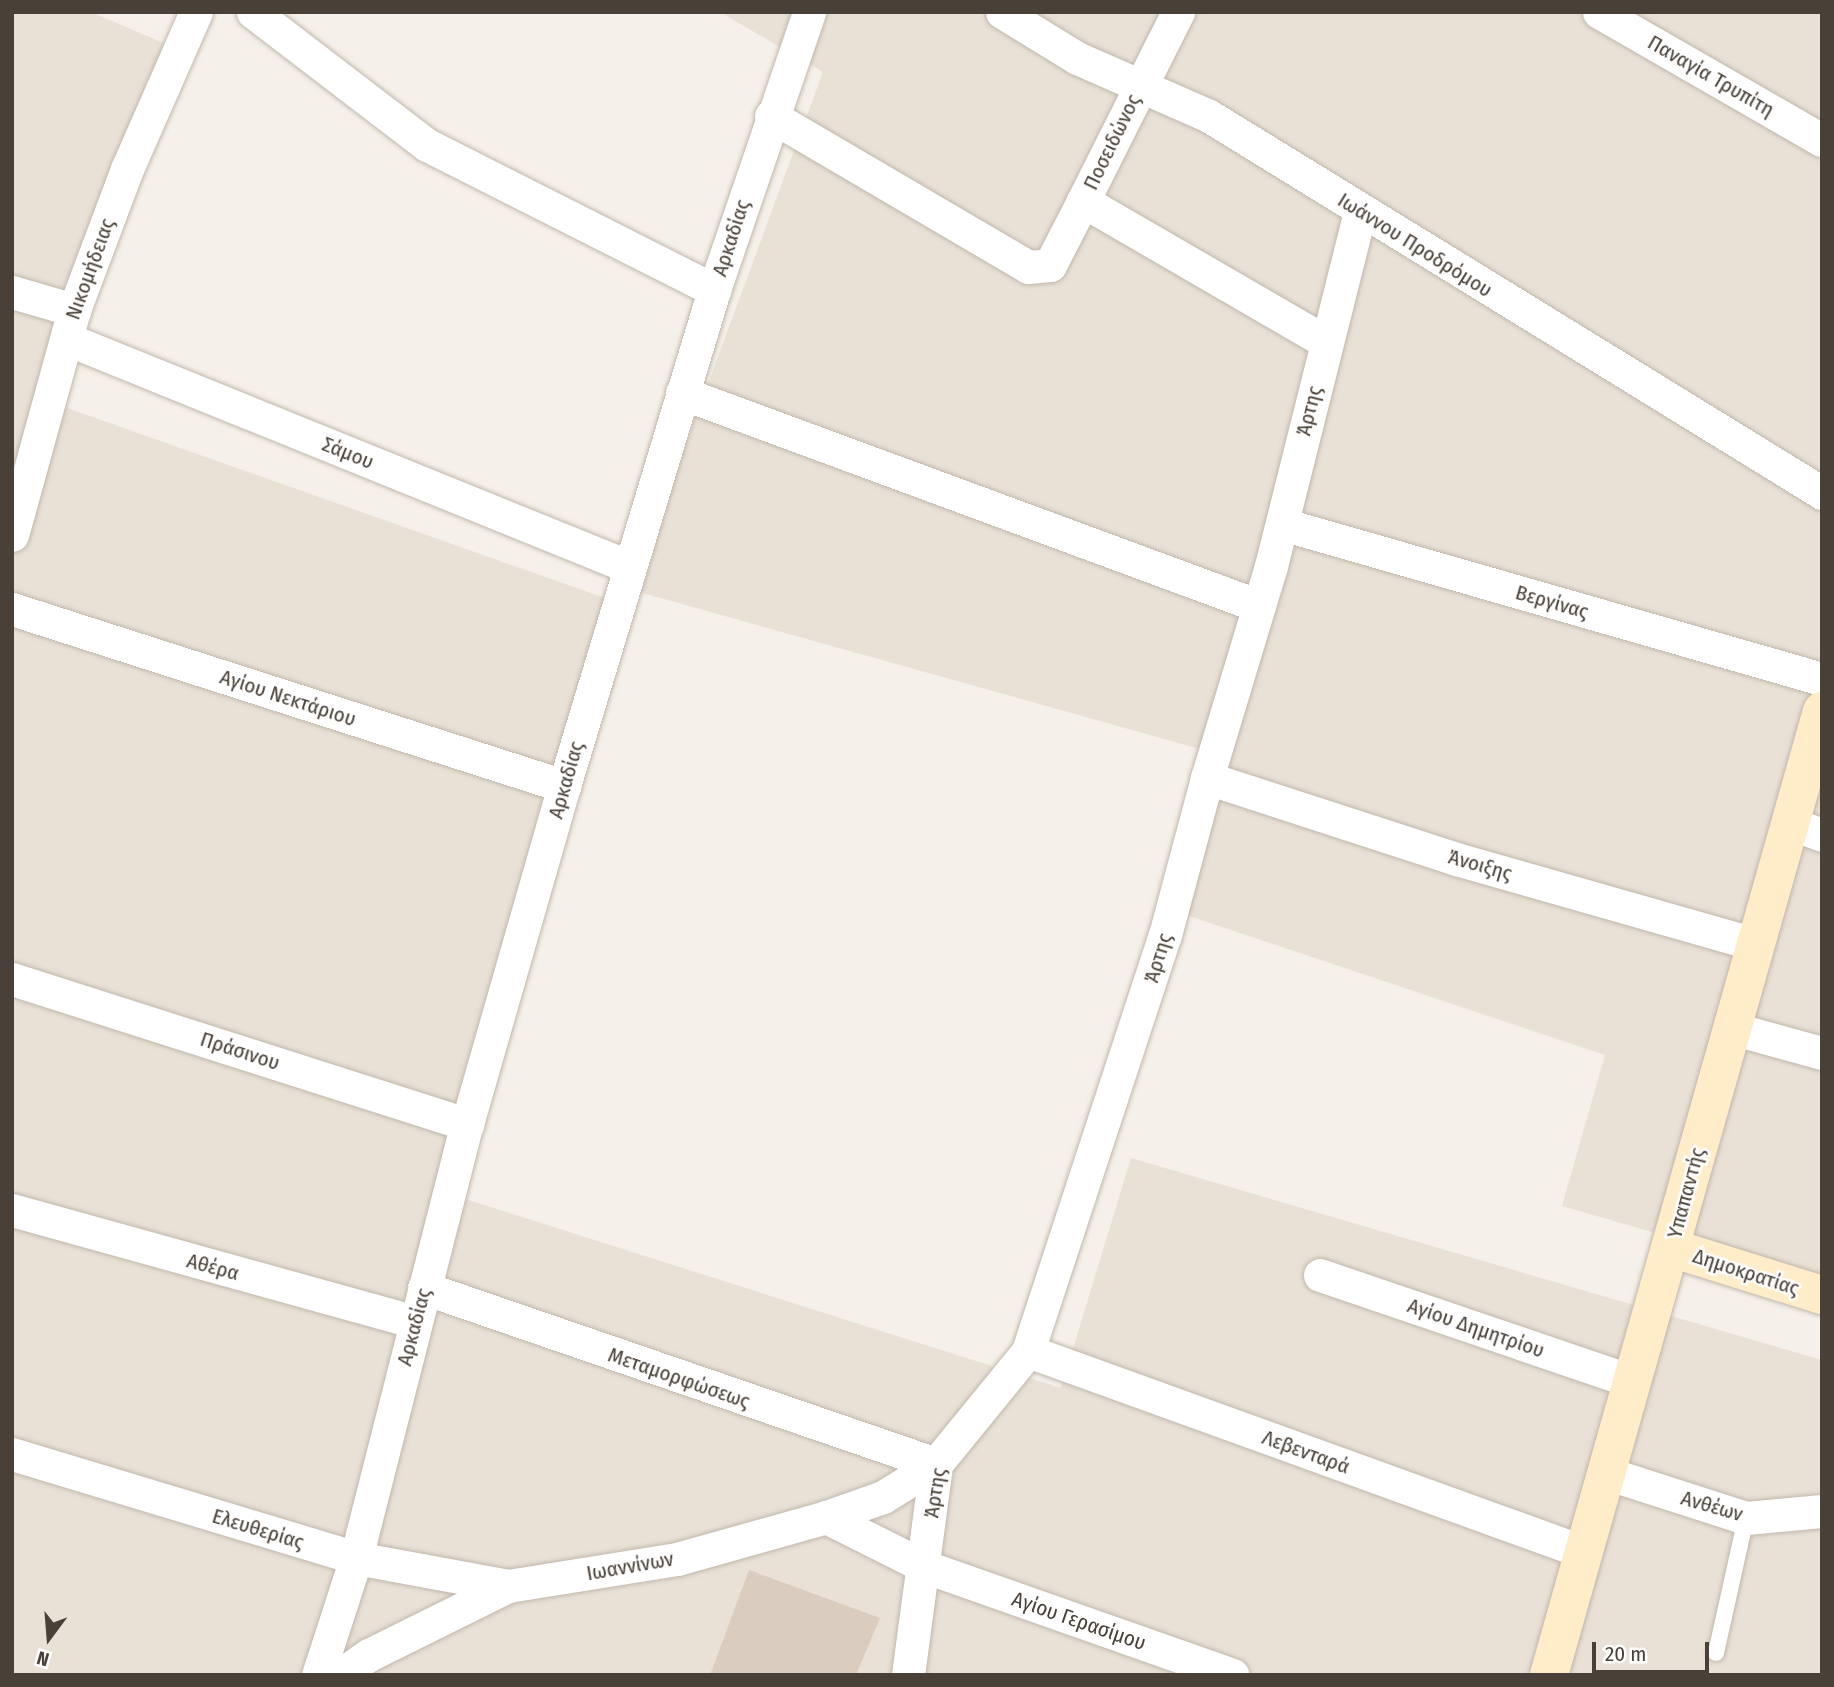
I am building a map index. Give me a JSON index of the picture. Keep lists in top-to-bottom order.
{
  "streets": {
    "street": [
      "Παναγία Τρυπίτη",
      "Ποσειδώνος",
      "Αρκαδίας",
      "Ιωάννου Προδρόμου",
      "Νικομήδειας",
      "Άρτης",
      "Σάμου",
      "Βεργίνας",
      "Αγίου Νεκτάριου",
      "Άνοιξης",
      "Πράσινου",
      "Υπαπαντής",
      "Αθέρα",
      "Δημοκρατίας",
      "Αγίου Δημητρίου",
      "Μεταμορφώσεως",
      "Λεβενταρά",
      "Ανθέων",
      "Ελευθερίας",
      "Ιωαννίνων",
      "Αγίου Γερασίμου"
    ]
  },
  "crossings": [
    ["Ποσειδώνος", "Αρκαδίας"],
    ["Ποσειδώνος", "Ιωάννου Προδρόμου"],
    ["Αρκαδίας", "Σάμου"],
    ["Αρκαδίας", "Αγίου Νεκτάριου"],
    ["Αρκαδίας", "Πράσινου"],
    ["Αρκαδίας", "Αθέρα"],
    ["Αρκαδίας", "Μεταμορφώσεως"],
    ["Αρκαδίας", "Ελευθερίας"],
    ["Ιωάννου Προδρόμου", "Άρτης"],
    ["Νικομήδειας", "Σάμου"],
    ["Άρτης", "Βεργίνας"],
    ["Άρτης", "Άνοιξης"],
    ["Άρτης", "Μεταμορφώσεως"],
    ["Άρτης", "Λεβενταρά"],
    ["Άρτης", "Ιωαννίνων"],
    ["Άρτης", "Αγίου Γερασίμου"],
    ["Άνοιξης", "Υπαπαντής"],
    ["Υπαπαντής", "Δημοκρατίας"],
    ["Υπαπαντής", "Αγίου Δημητρίου"],
    ["Υπαπαντής", "Λεβενταρά"],
    ["Υπαπαντής", "Ανθέων"],
    ["Μεταμορφώσεως", "Ιωαννίνων"],
    ["Ελευθερίας", "Ιωαννίνων"]
  ],
  "scale_bar": "20 m",
  "north": "bottom"
}
